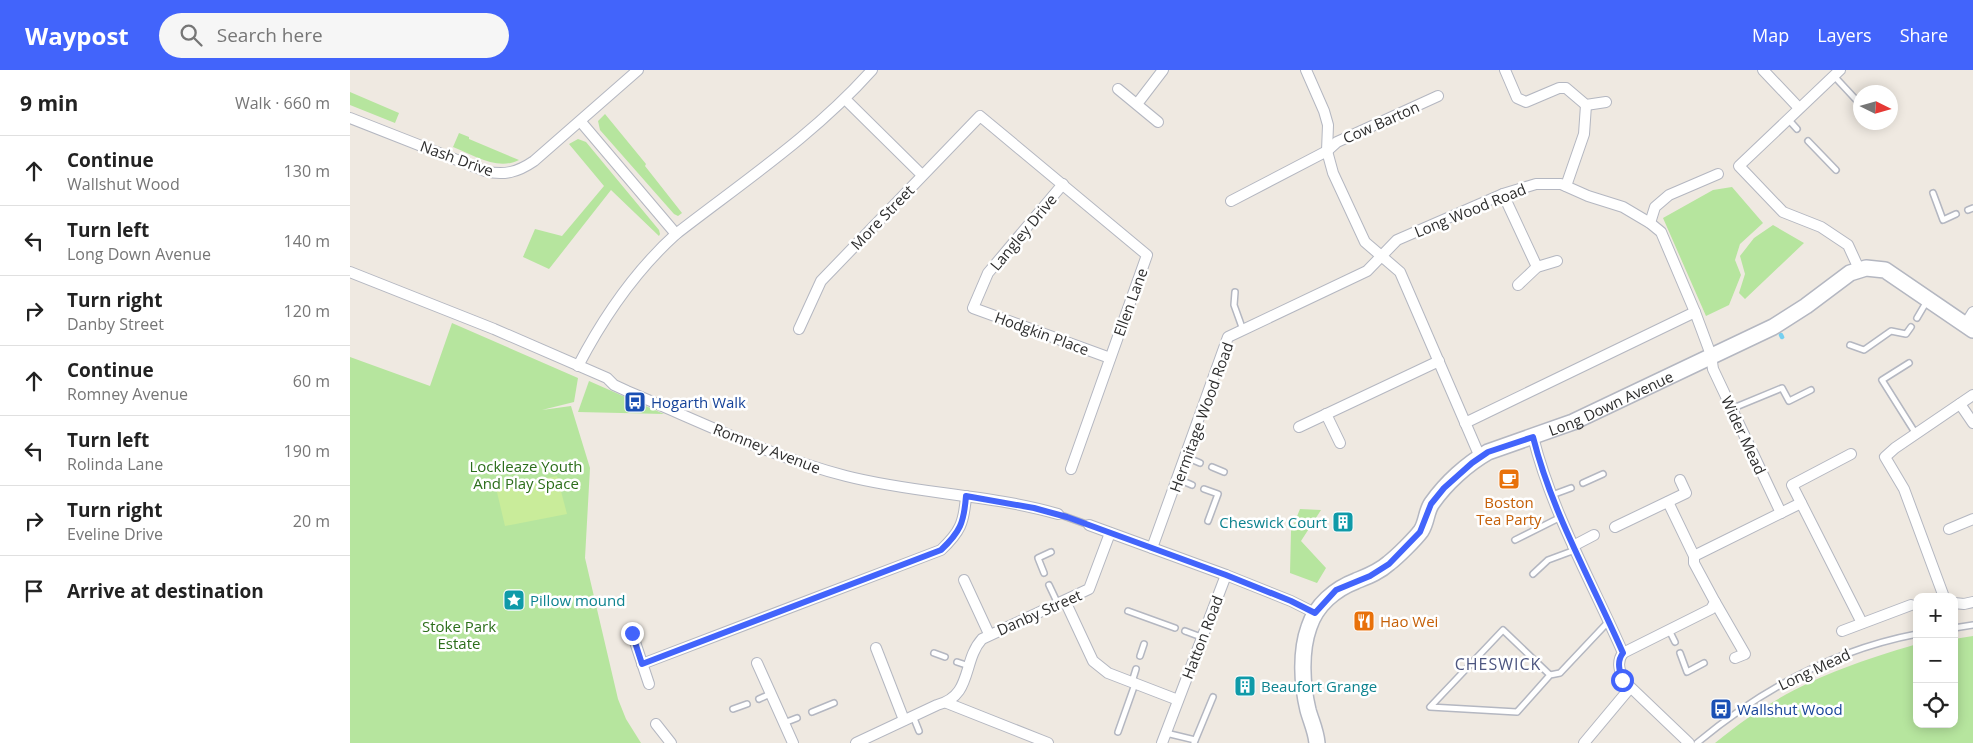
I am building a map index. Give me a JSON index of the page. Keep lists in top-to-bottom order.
{
  "streets": {
    "street": [
      "Cow Barton",
      "Nash Drive",
      "Long Wood Road",
      "More Street",
      "Langley Drive",
      "Ellen Lane",
      "Hodgkin Place",
      "Long Down Avenue",
      "Hermitage Wood Road",
      "Wider Mead",
      "Romney Avenue",
      "Danby Street",
      "Hatton Road"
    ],
    "lane": ["Long Mead"]
  },
  "crossings": [
    ["Cow Barton", "Long Wood Road"],
    ["Cow Barton", "Long Down Avenue"],
    ["Cow Barton", "Hermitage Wood Road"],
    ["Long Wood Road", "Long Down Avenue"],
    ["Long Wood Road", "Hermitage Wood Road"],
    ["Long Wood Road", "Wider Mead"],
    ["More Street", "Ellen Lane"],
    ["Langley Drive", "Ellen Lane"],
    ["Langley Drive", "Hodgkin Place"],
    ["Ellen Lane", "Hodgkin Place"],
    ["Long Down Avenue", "Wider Mead"]
  ],
  "districts": ["CHESWICK"],
  "parks": ["Lockleaze Youth And Play Space", "Stoke Park Estate"],
  "places": {
    "bus stop": ["Hogarth Walk", "Wallshut Wood"],
    "cafe": ["Boston Tea Party"],
    "building": ["Cheswick Court", "Beaufort Grange"],
    "place": ["Pillow mound"],
    "restaurant": ["Hao Wei"]
  },
  "north": "right",
  "page": {
    "header": "Waypost",
    "search": "Search here",
    "nav": ["Map", "Layers", "Share"],
    "heading": ["9 min", "Walk · 660 m"],
    "list": [
      ["Continue", "Wallshut Wood", "130 m"],
      ["Turn left", "Long Down Avenue", "140 m"],
      ["Turn right", "Danby Street", "120 m"],
      ["Continue", "Romney Avenue", "60 m"],
      ["Turn left", "Rolinda Lane", "190 m"],
      ["Turn right", "Eveline Drive", "20 m"],
      "Arrive at destination"
    ],
    "map_buttons": ["+", "−"]
  }
}
